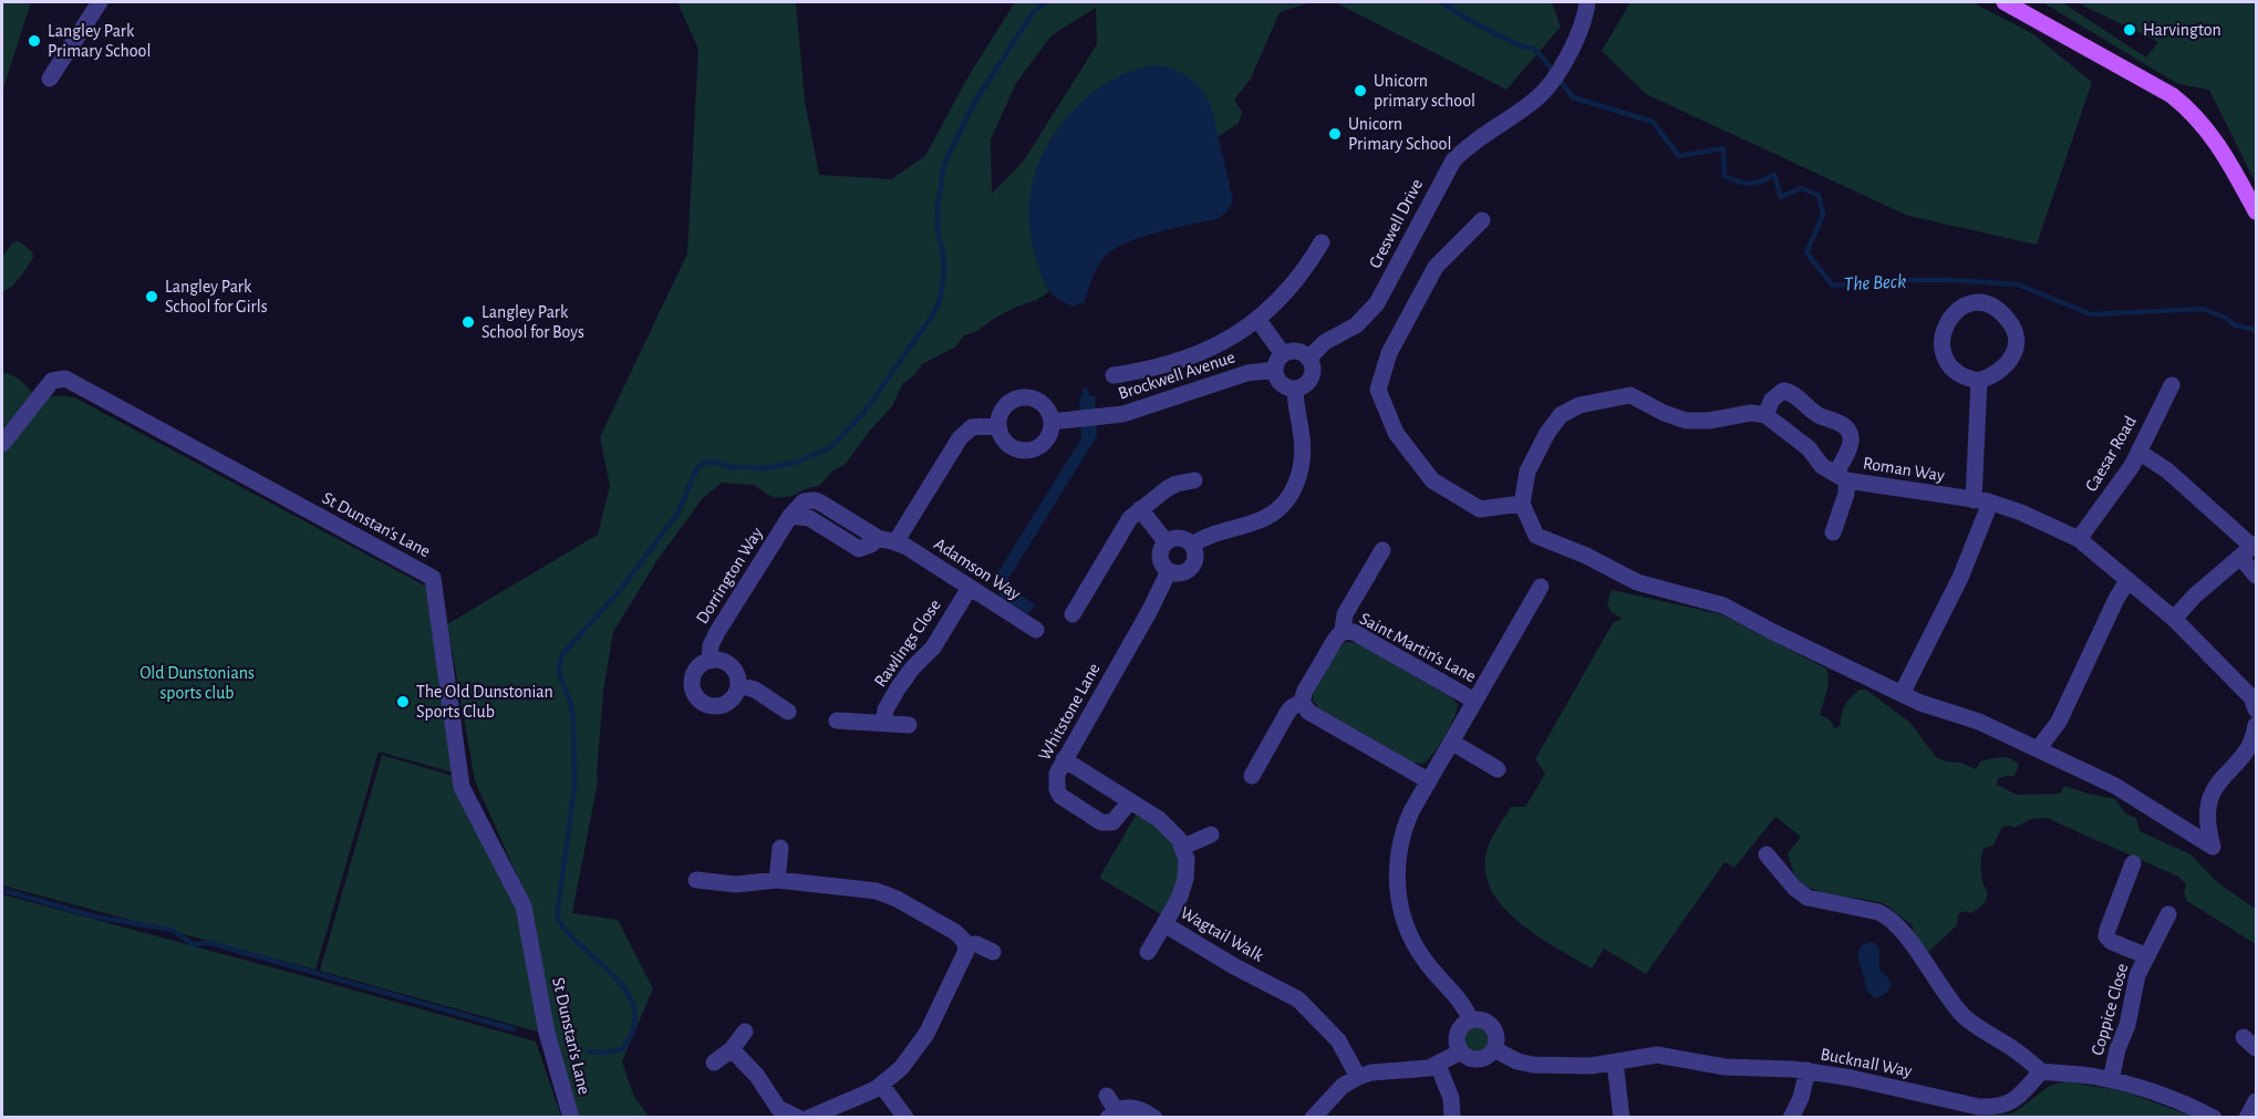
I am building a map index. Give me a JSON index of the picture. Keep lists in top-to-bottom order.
{
  "streets": {
    "street": [
      "Creswell Drive",
      "Brockwell Avenue",
      "Caesar Road",
      "Roman Way",
      "St Dunstan's Lane",
      "Adamson Way",
      "Dorrington Way",
      "Rawlings Close",
      "Saint Martin's Lane",
      "Whitstone Lane",
      "Wagtail Walk",
      "Coppice Close",
      "Bucknall Way"
    ]
  },
  "crossings": [
    ["Creswell Drive", "Brockwell Avenue"],
    ["Caesar Road", "Roman Way"],
    ["Adamson Way", "Dorrington Way"],
    ["Adamson Way", "Rawlings Close"],
    ["Saint Martin's Lane", "Bucknall Way"]
  ],
  "water": ["The Beck"],
  "parks": ["Old Dunstonians sports club"],
  "places": [
    "Harvington",
    "Langley Park Primary School",
    "Unicorn primary school",
    "Unicorn Primary School",
    "Langley Park School for Girls",
    "Langley Park School for Boys",
    "The Old Dunstonian Sports Club"
  ]
}
